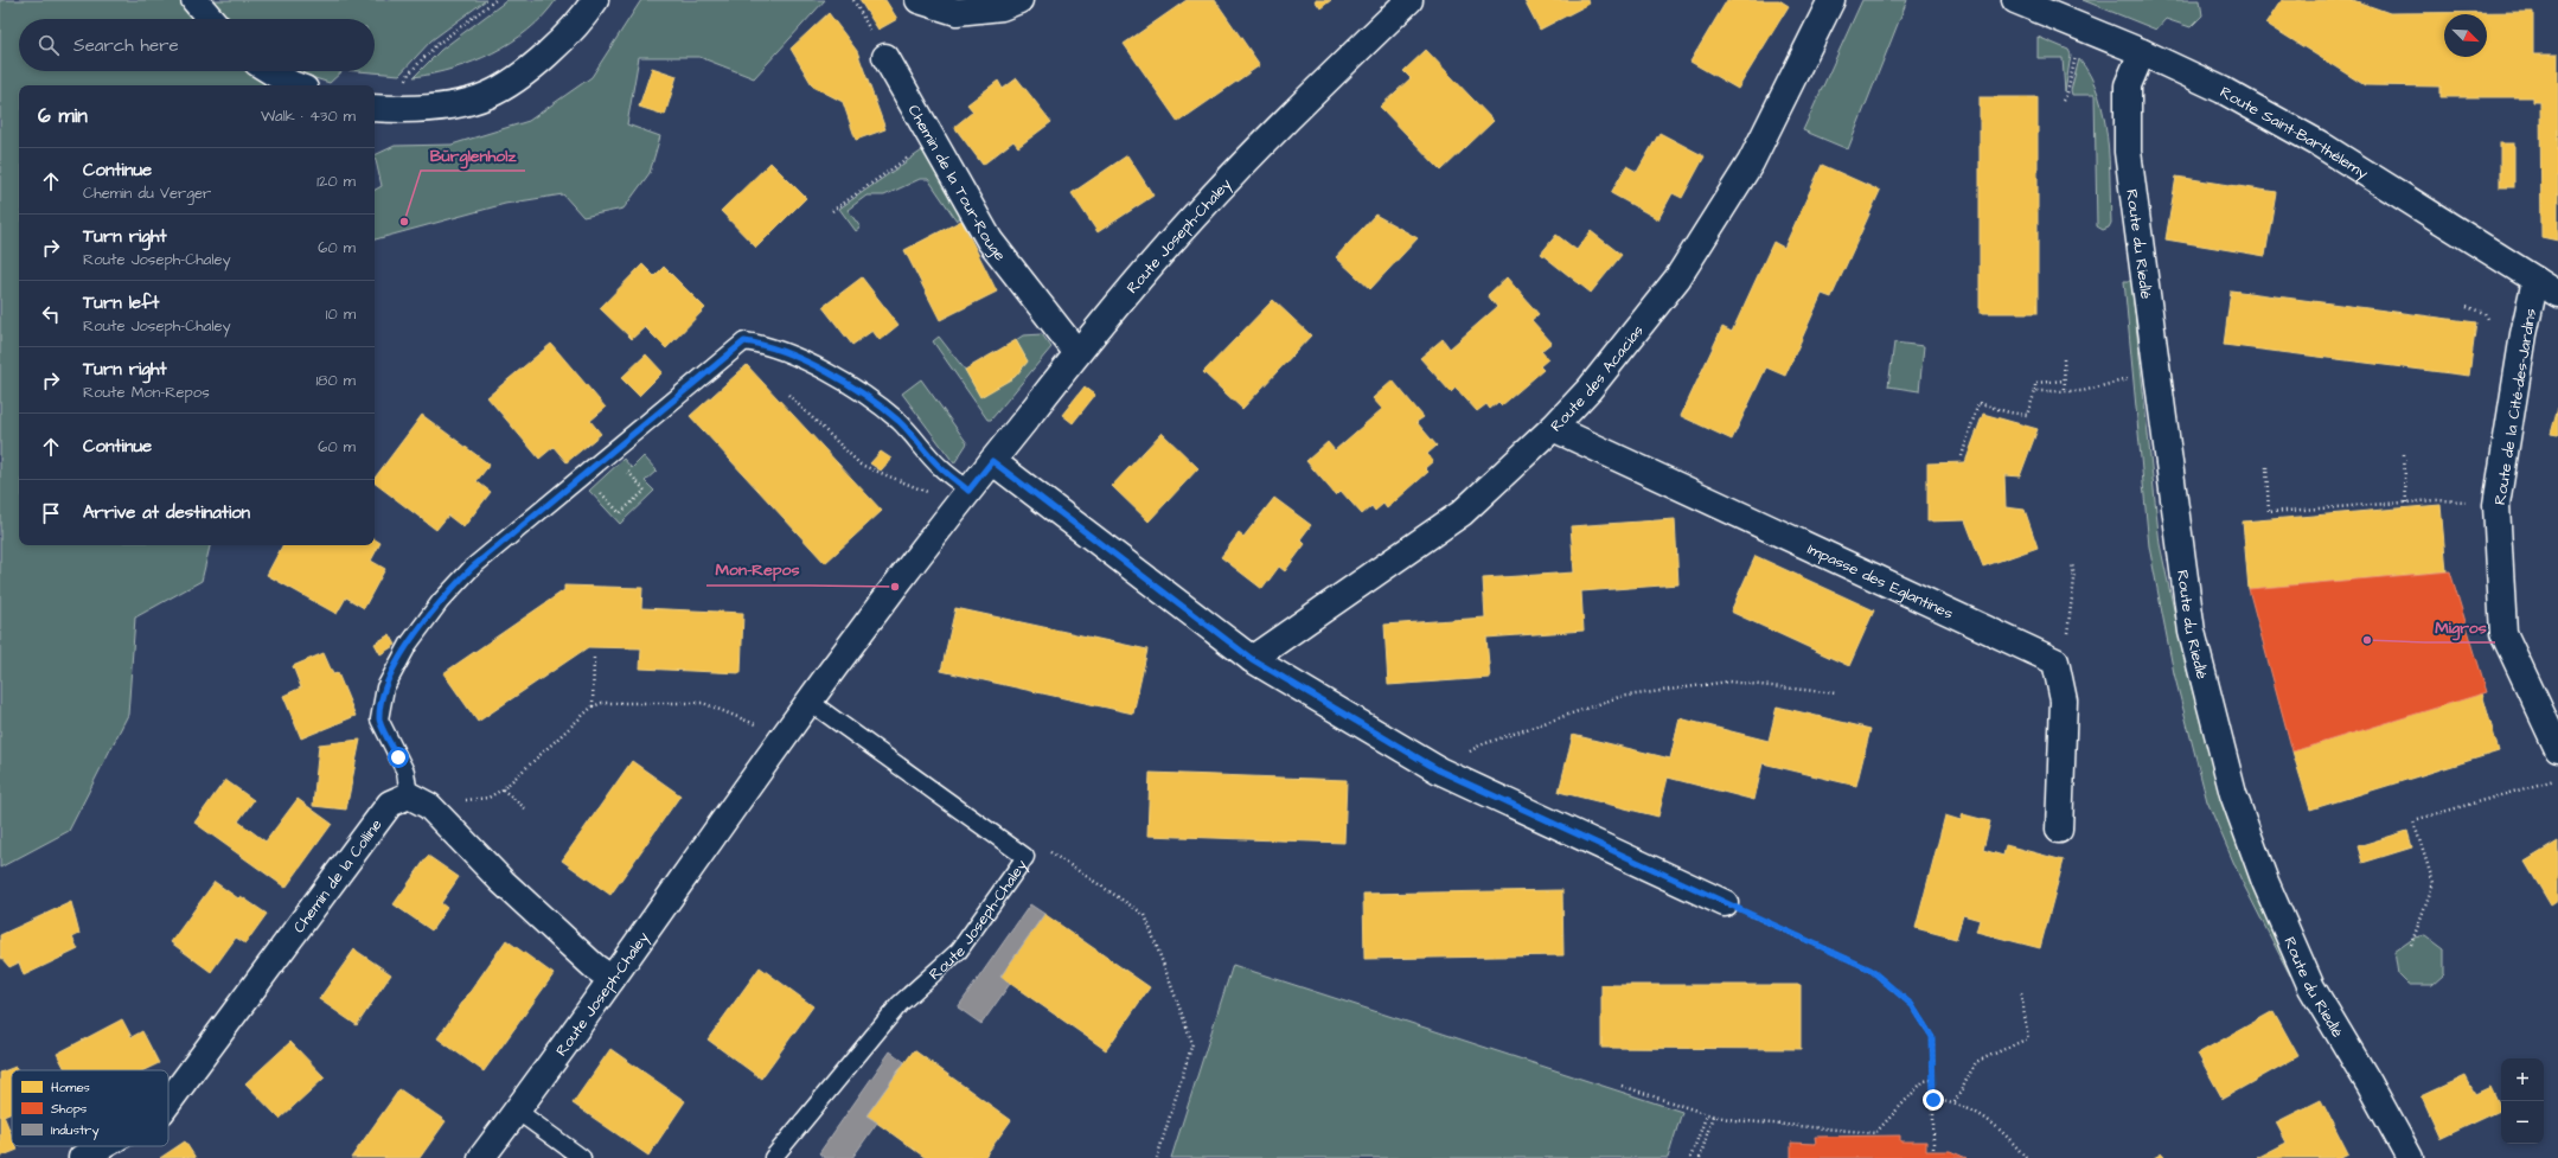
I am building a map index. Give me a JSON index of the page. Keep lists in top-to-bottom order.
{
  "streets": {
    "street": [
      "Route Saint-Barthélemy",
      "Chemin de la Tour-Rouge",
      "Route Joseph-Chaley",
      "Route du Riedlé",
      "Route des Acacias",
      "Route de la Cité-des-Jardins",
      "Impasse des Eglantines",
      "Chemin de la Colline"
    ]
  },
  "crossings": [
    ["Route Saint-Barthélemy", "Route du Riedlé"],
    ["Route Saint-Barthélemy", "Route de la Cité-des-Jardins"],
    ["Chemin de la Tour-Rouge", "Route Joseph-Chaley"],
    ["Route des Acacias", "Impasse des Eglantines"]
  ],
  "places": ["Bürglenholz", "Mon-Repos", "Migros"],
  "legend": ["Homes", "Shops", "Industry"],
  "north": "bottom right",
  "page": {
    "search": "Search here",
    "heading": ["6 min", "Walk · 430 m"],
    "list": [
      ["Continue", "Chemin du Verger", "120 m"],
      ["Turn right", "Route Joseph-Chaley", "60 m"],
      ["Turn left", "Route Joseph-Chaley", "10 m"],
      ["Turn right", "Route Mon-Repos", "180 m"],
      ["Continue", "60 m"],
      "Arrive at destination"
    ],
    "map_buttons": ["+", "−"]
  }
}
